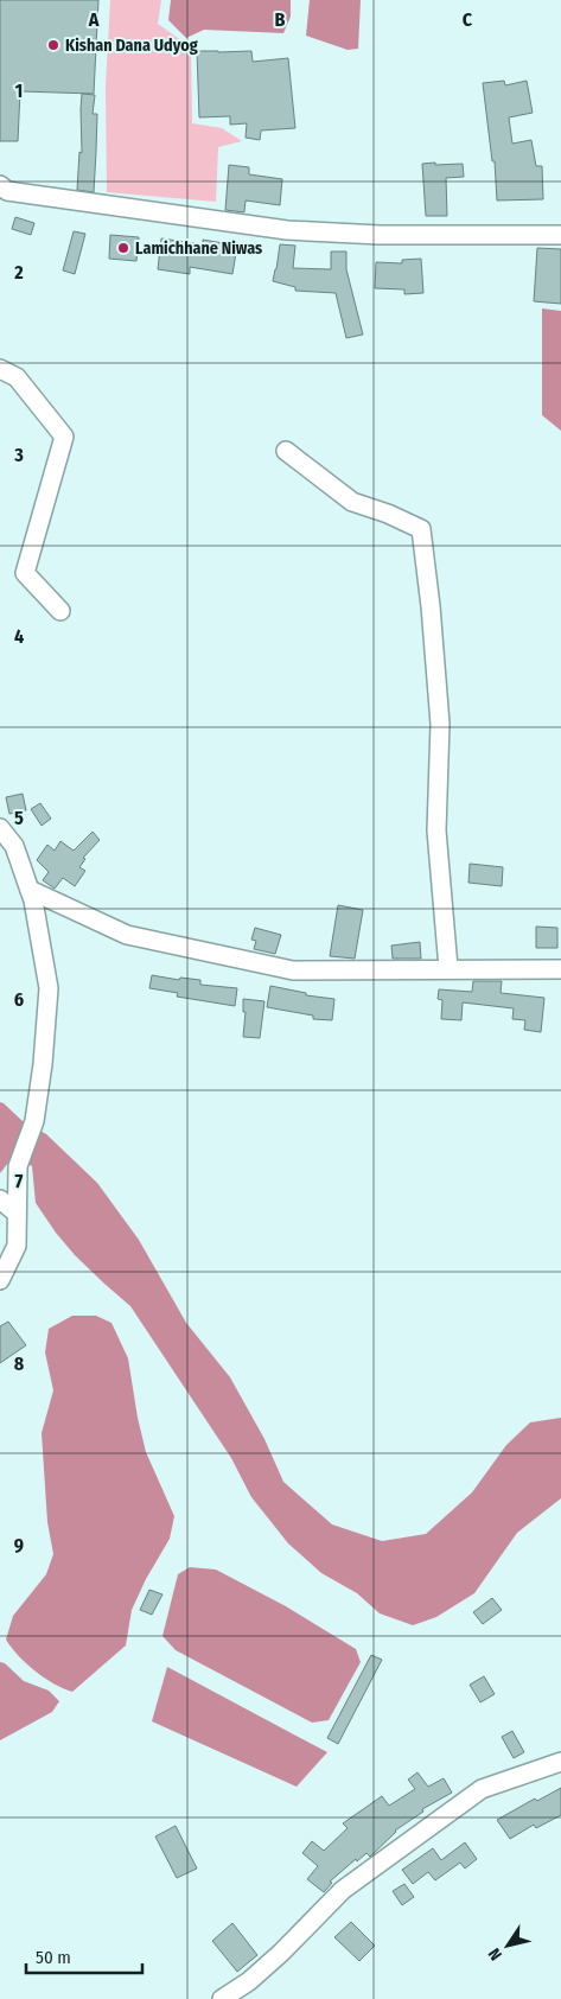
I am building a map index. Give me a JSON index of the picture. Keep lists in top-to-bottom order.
{
  "places": ["Kishan Dana Udyog", "Lamichhane Niwas"],
  "scale_bar": "50 m",
  "north": "bottom left",
  "grid": {
    "columns": ["A", "B", "C"],
    "rows": [
      "1",
      "2",
      "3",
      "4",
      "5",
      "6",
      "7",
      "8",
      "9"
    ]
  }
}
